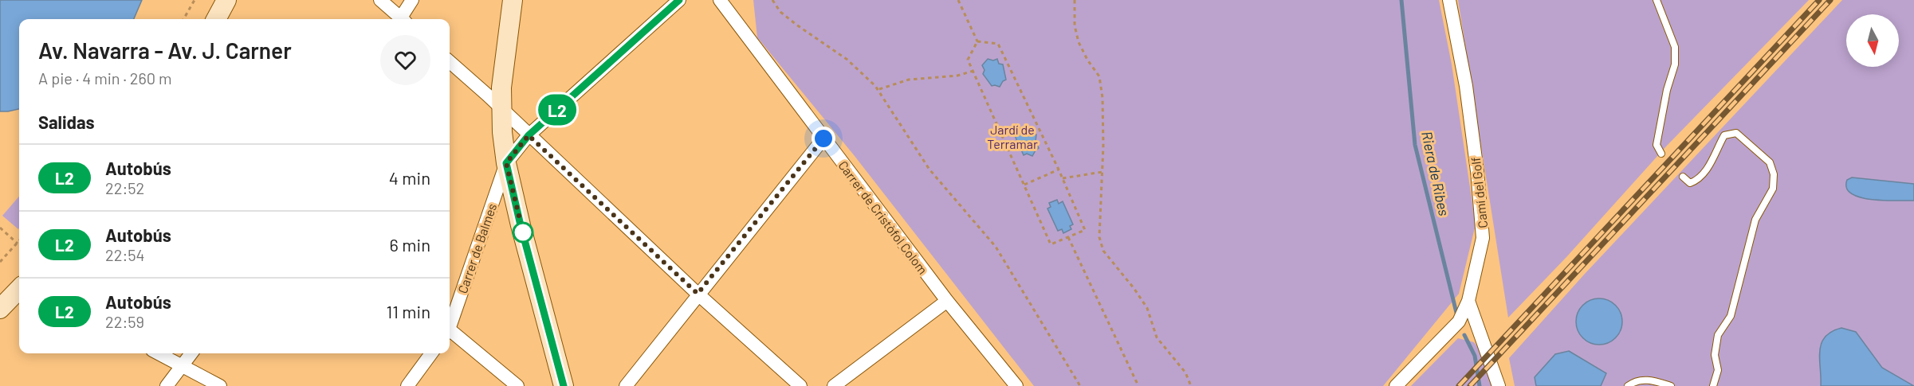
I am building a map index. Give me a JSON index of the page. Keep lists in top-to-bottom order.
{
  "streets": {
    "street": ["Camí del Golf", "Carrer de Cristòfol Colom", "Carrer de Balmes"]
  },
  "water": ["Riera de Ribes"],
  "parks": ["Jardí de Terramar"],
  "lines": ["bus line L2"],
  "north": "bottom",
  "page": {
    "on_map": "L2",
    "heading": [
      ["Av. Navarra - Av. J. Carner", "A pie · 4 min · 260 m"],
      "Salidas"
    ],
    "list": [
      {
        "mark": "L2",
        "name": "Autobús",
        "note": "22:52",
        "value": "4 min"
      },
      {
        "mark": "L2",
        "name": "Autobús",
        "note": "22:54",
        "value": "6 min"
      },
      {
        "mark": "L2",
        "name": "Autobús",
        "note": "22:59",
        "value": "11 min"
      }
    ]
  }
}
